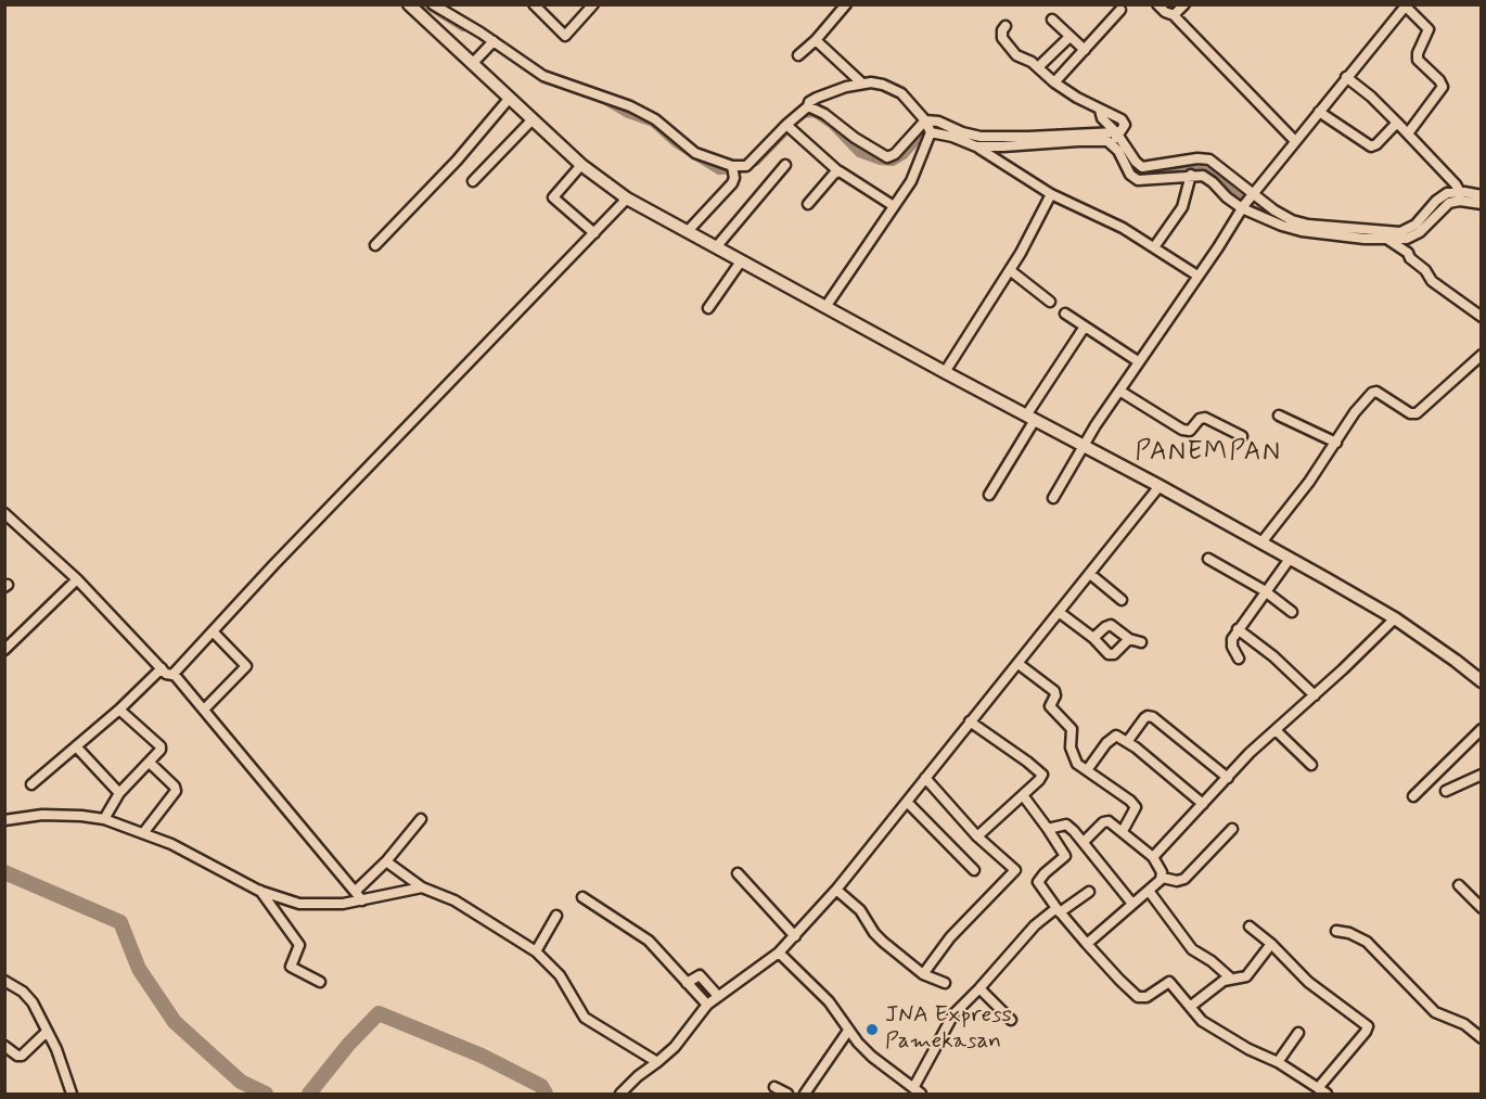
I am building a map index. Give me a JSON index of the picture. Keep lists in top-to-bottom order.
{
  "districts": ["PANEMPAN"],
  "places": ["JNA Express Pamekasan"]
}
